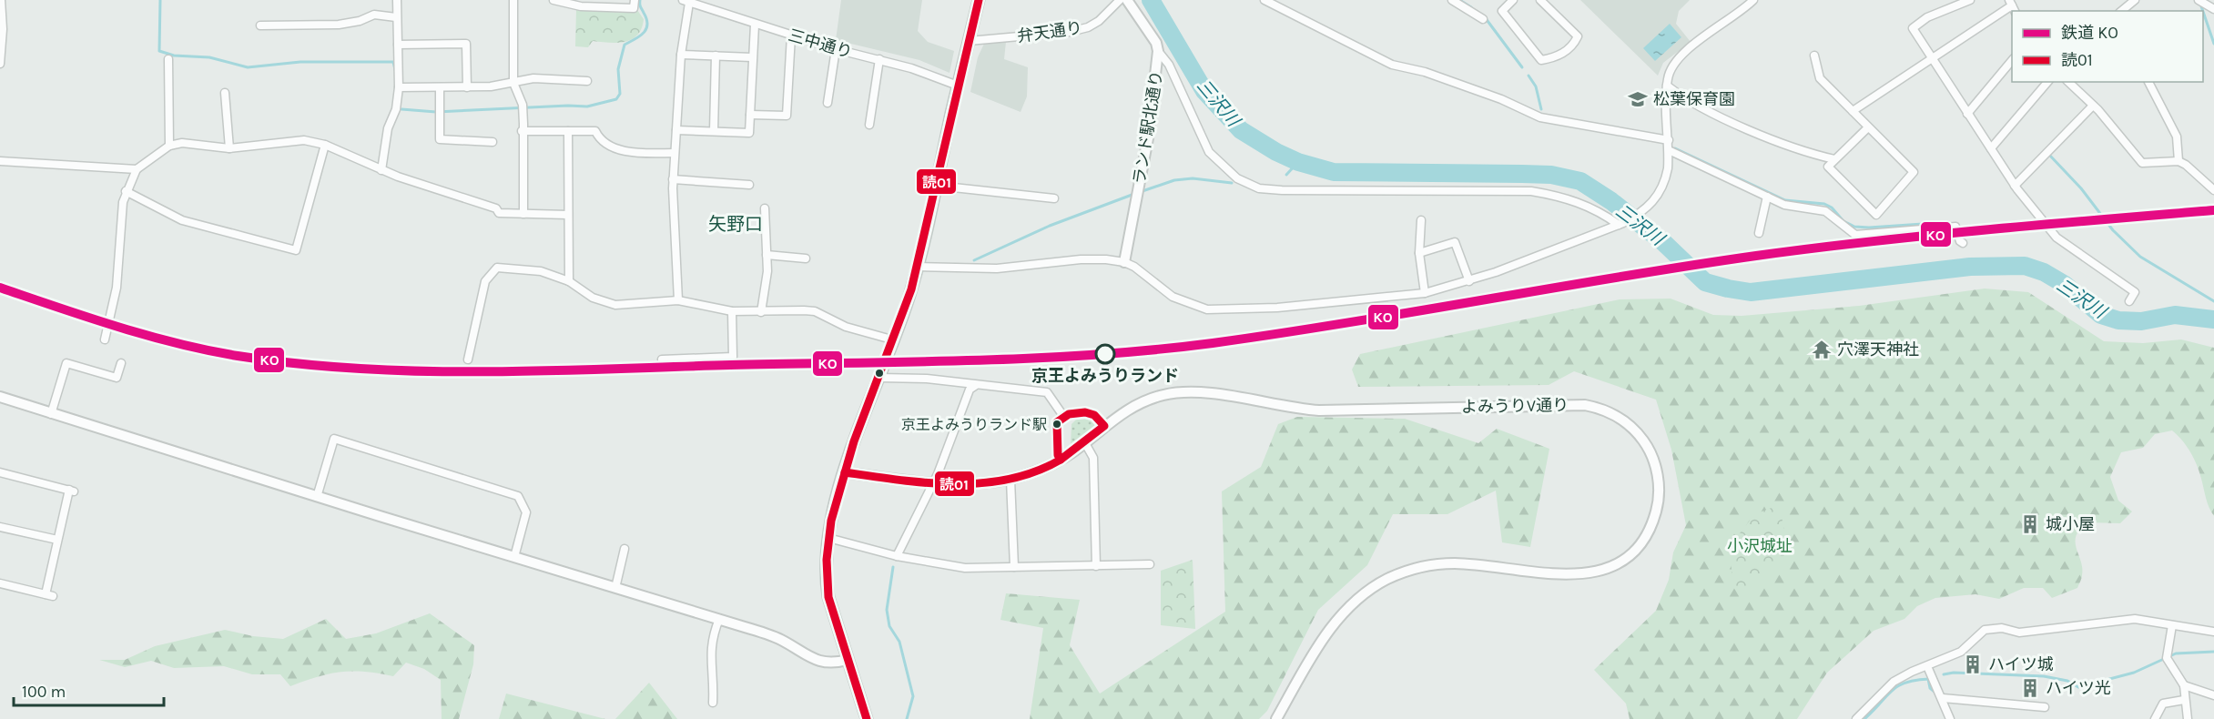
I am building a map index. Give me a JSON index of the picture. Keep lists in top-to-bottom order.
{
  "streets": {
    "street": [
      "弁天通り",
      "三中通り",
      "ランド駅北通り",
      "よみうりV通り"
    ]
  },
  "districts": ["矢野口"],
  "water": ["三沢川"],
  "parks": ["小沢城址"],
  "places": {
    "school or university": ["松葉保育園"],
    "temple": ["穴澤天神社"],
    "other": ["京王よみうりランド", "京王よみうりランド駅"],
    "building": ["城小屋", "ハイツ城", "ハイツ光"]
  },
  "lines": ["transit line 読01", "rail line KO"],
  "legend": ["鉄道 KO", "読01"],
  "scale_bar": "100 m"
}
